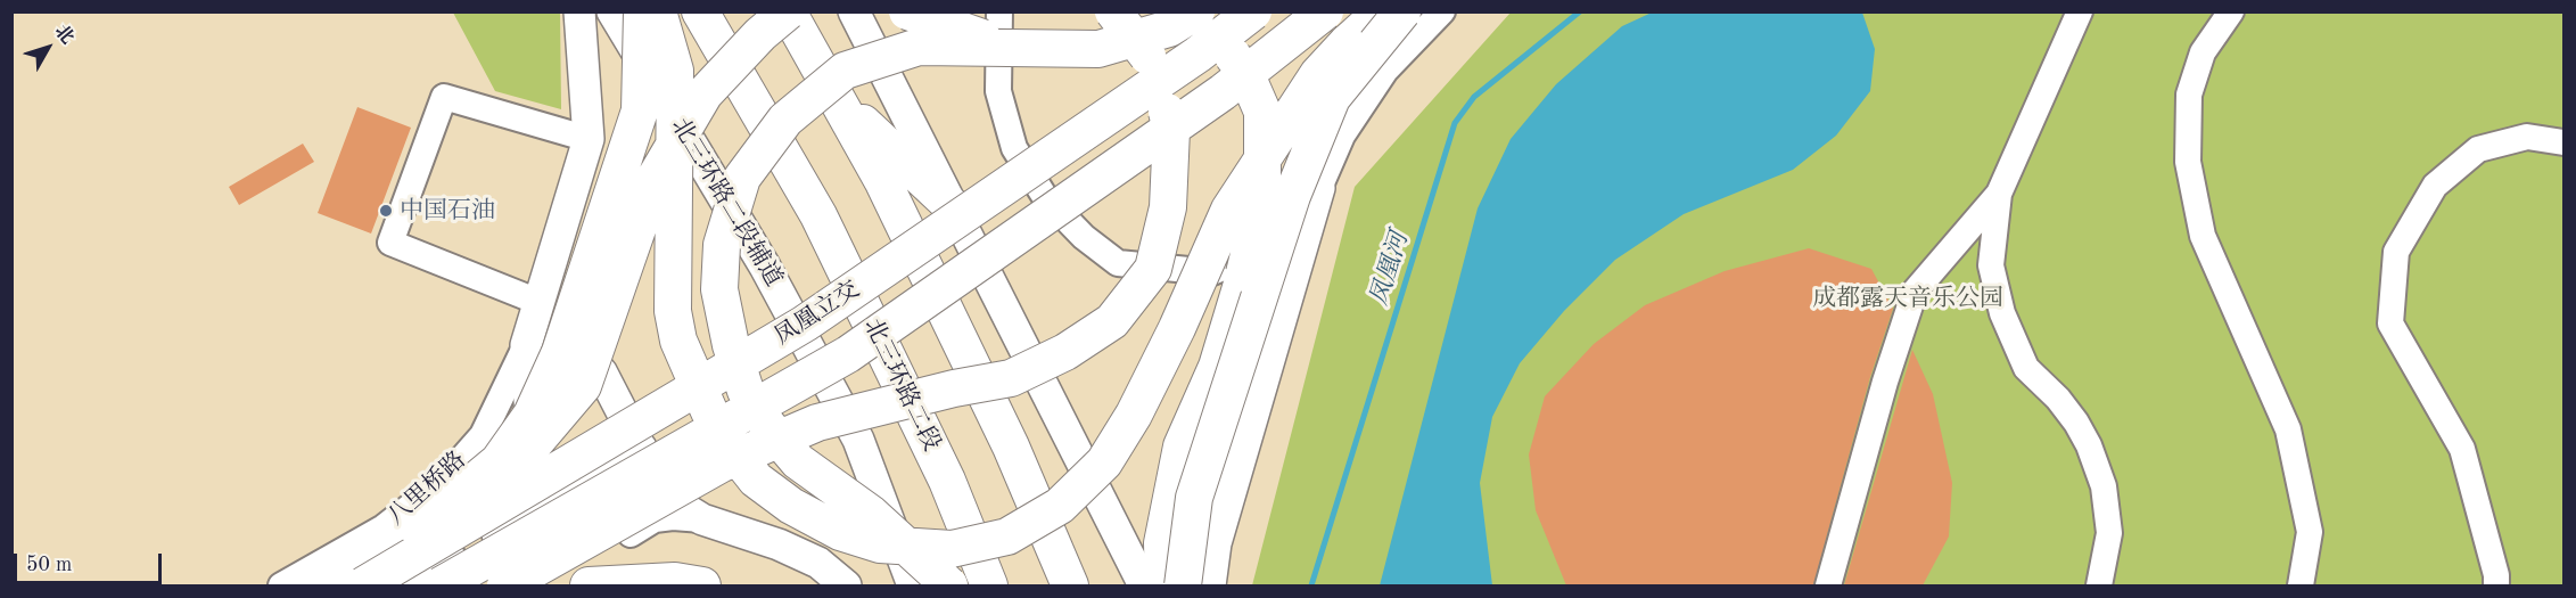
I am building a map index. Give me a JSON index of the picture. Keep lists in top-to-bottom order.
{
  "streets": {
    "highway": ["凤凰立交", "北三环路二段"],
    "main road": ["北三环路二段辅道"],
    "street": ["八里桥路"]
  },
  "water": ["凤凰河"],
  "parks": ["成都露天音乐公园"],
  "places": ["中国石油"],
  "scale_bar": "50 m",
  "north": "top right"
}
